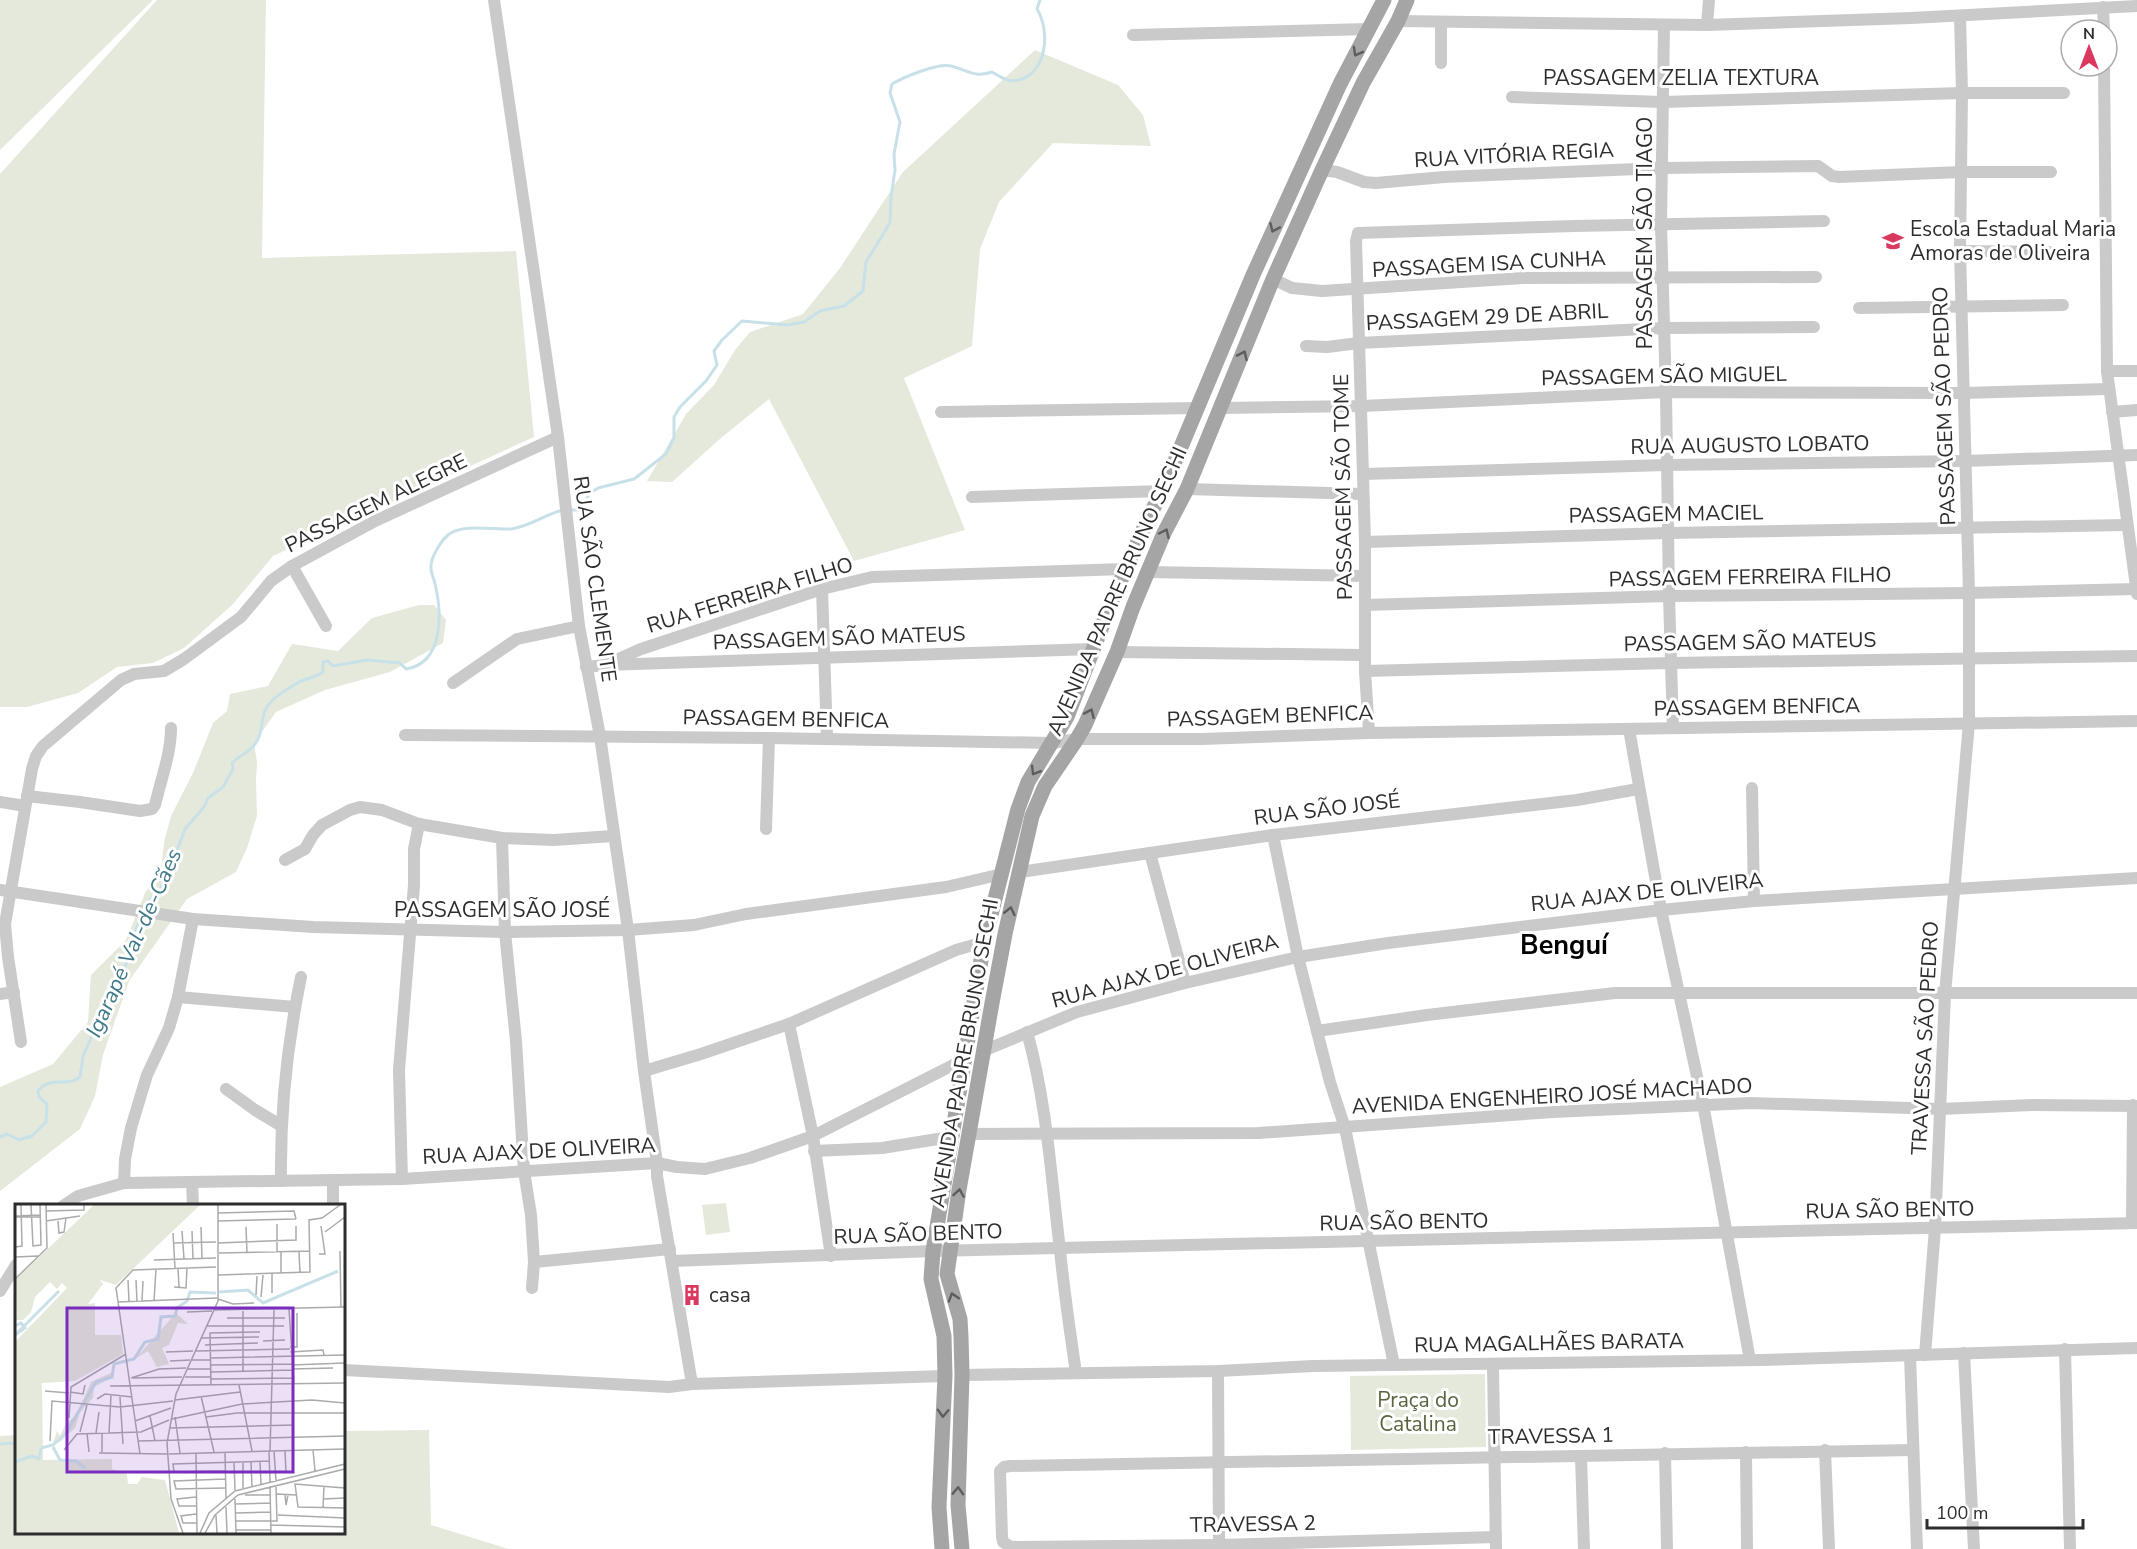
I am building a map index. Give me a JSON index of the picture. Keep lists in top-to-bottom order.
{
  "streets": {
    "main road": ["AVENIDA PADRE BRUNO SECHI", "RUA AJAX DE OLIVEIRA"],
    "street": [
      "PASSAGEM ZELIA TEXTURA",
      "RUA VITÓRIA REGIA",
      "PASSAGEM SÃO TIAGO",
      "PASSAGEM ISA CUNHA",
      "PASSAGEM 29 DE ABRIL",
      "PASSAGEM SÃO MIGUEL",
      "PASSAGEM SÃO PEDRO",
      "RUA AUGUSTO LOBATO",
      "PASSAGEM SÃO TOME",
      "PASSAGEM ALEGRE",
      "PASSAGEM MACIEL",
      "PASSAGEM FERREIRA FILHO",
      "RUA SÃO CLEMENTE",
      "RUA FERREIRA FILHO",
      "PASSAGEM SÃO MATEUS",
      "PASSAGEM BENFICA",
      "RUA SÃO JOSÉ",
      "PASSAGEM SÃO JOSÉ",
      "TRAVESSA SÃO PEDRO",
      "AVENIDA ENGENHEIRO JOSÉ MACHADO",
      "RUA SÃO BENTO",
      "RUA MAGALHÃES BARATA",
      "TRAVESSA 1",
      "TRAVESSA 2"
    ]
  },
  "crossings": [
    ["PASSAGEM ZELIA TEXTURA", "PASSAGEM SÃO TIAGO"],
    ["PASSAGEM ZELIA TEXTURA", "PASSAGEM SÃO PEDRO"],
    ["RUA VITÓRIA REGIA", "PASSAGEM SÃO TIAGO"],
    ["RUA VITÓRIA REGIA", "PASSAGEM SÃO PEDRO"],
    ["RUA VITÓRIA REGIA", "AVENIDA PADRE BRUNO SECHI"],
    ["PASSAGEM SÃO TIAGO", "PASSAGEM ISA CUNHA"],
    ["PASSAGEM SÃO TIAGO", "PASSAGEM 29 DE ABRIL"],
    ["PASSAGEM SÃO TIAGO", "PASSAGEM SÃO MIGUEL"],
    ["PASSAGEM SÃO TIAGO", "RUA AUGUSTO LOBATO"],
    ["PASSAGEM SÃO TIAGO", "PASSAGEM SÃO TOME"],
    ["PASSAGEM SÃO TIAGO", "PASSAGEM MACIEL"],
    ["PASSAGEM SÃO TIAGO", "PASSAGEM FERREIRA FILHO"],
    ["PASSAGEM SÃO TIAGO", "PASSAGEM SÃO MATEUS"],
    ["PASSAGEM SÃO TIAGO", "PASSAGEM BENFICA"],
    ["PASSAGEM ISA CUNHA", "PASSAGEM SÃO TOME"],
    ["PASSAGEM ISA CUNHA", "AVENIDA PADRE BRUNO SECHI"],
    ["PASSAGEM 29 DE ABRIL", "PASSAGEM SÃO TOME"],
    ["PASSAGEM SÃO MIGUEL", "PASSAGEM SÃO PEDRO"],
    ["PASSAGEM SÃO MIGUEL", "PASSAGEM SÃO TOME"],
    ["PASSAGEM SÃO MIGUEL", "AVENIDA PADRE BRUNO SECHI"],
    ["PASSAGEM SÃO PEDRO", "RUA AUGUSTO LOBATO"],
    ["PASSAGEM SÃO PEDRO", "PASSAGEM MACIEL"],
    ["PASSAGEM SÃO PEDRO", "PASSAGEM FERREIRA FILHO"],
    ["PASSAGEM SÃO PEDRO", "PASSAGEM SÃO MATEUS"],
    ["PASSAGEM SÃO PEDRO", "PASSAGEM BENFICA"],
    ["PASSAGEM SÃO PEDRO", "TRAVESSA SÃO PEDRO"],
    ["RUA AUGUSTO LOBATO", "PASSAGEM SÃO TOME"],
    ["PASSAGEM SÃO TOME", "PASSAGEM MACIEL"],
    ["PASSAGEM SÃO TOME", "PASSAGEM FERREIRA FILHO"],
    ["PASSAGEM SÃO TOME", "PASSAGEM SÃO MATEUS"],
    ["PASSAGEM SÃO TOME", "PASSAGEM BENFICA"],
    ["PASSAGEM ALEGRE", "RUA SÃO CLEMENTE"],
    ["PASSAGEM ALEGRE", "PASSAGEM SÃO JOSÉ"],
    ["RUA SÃO CLEMENTE", "PASSAGEM SÃO MATEUS"],
    ["RUA SÃO CLEMENTE", "PASSAGEM BENFICA"],
    ["RUA SÃO CLEMENTE", "RUA AJAX DE OLIVEIRA"],
    ["RUA SÃO CLEMENTE", "PASSAGEM SÃO JOSÉ"],
    ["RUA SÃO CLEMENTE", "RUA SÃO BENTO"],
    ["AVENIDA PADRE BRUNO SECHI", "RUA FERREIRA FILHO"],
    ["AVENIDA PADRE BRUNO SECHI", "PASSAGEM SÃO MATEUS"],
    ["AVENIDA PADRE BRUNO SECHI", "PASSAGEM BENFICA"],
    ["AVENIDA PADRE BRUNO SECHI", "RUA SÃO JOSÉ"],
    ["AVENIDA PADRE BRUNO SECHI", "RUA AJAX DE OLIVEIRA"],
    ["AVENIDA PADRE BRUNO SECHI", "PASSAGEM SÃO JOSÉ"],
    ["AVENIDA PADRE BRUNO SECHI", "AVENIDA ENGENHEIRO JOSÉ MACHADO"],
    ["AVENIDA PADRE BRUNO SECHI", "RUA SÃO BENTO"],
    ["AVENIDA PADRE BRUNO SECHI", "RUA MAGALHÃES BARATA"],
    ["RUA FERREIRA FILHO", "PASSAGEM SÃO MATEUS"],
    ["PASSAGEM BENFICA", "TRAVESSA SÃO PEDRO"],
    ["RUA AJAX DE OLIVEIRA", "TRAVESSA SÃO PEDRO"],
    ["TRAVESSA SÃO PEDRO", "AVENIDA ENGENHEIRO JOSÉ MACHADO"],
    ["TRAVESSA SÃO PEDRO", "RUA SÃO BENTO"],
    ["TRAVESSA SÃO PEDRO", "RUA MAGALHÃES BARATA"],
    ["TRAVESSA 1", "TRAVESSA 2"]
  ],
  "districts": ["Benguí"],
  "water": ["Igarapé Val-de-Cães"],
  "parks": ["Praça do Catalina"],
  "places": {
    "school or university": ["Escola Estadual Maria Amoras de Oliveira"],
    "building": ["casa"]
  },
  "scale_bar": "100 m",
  "north": "top"
}
